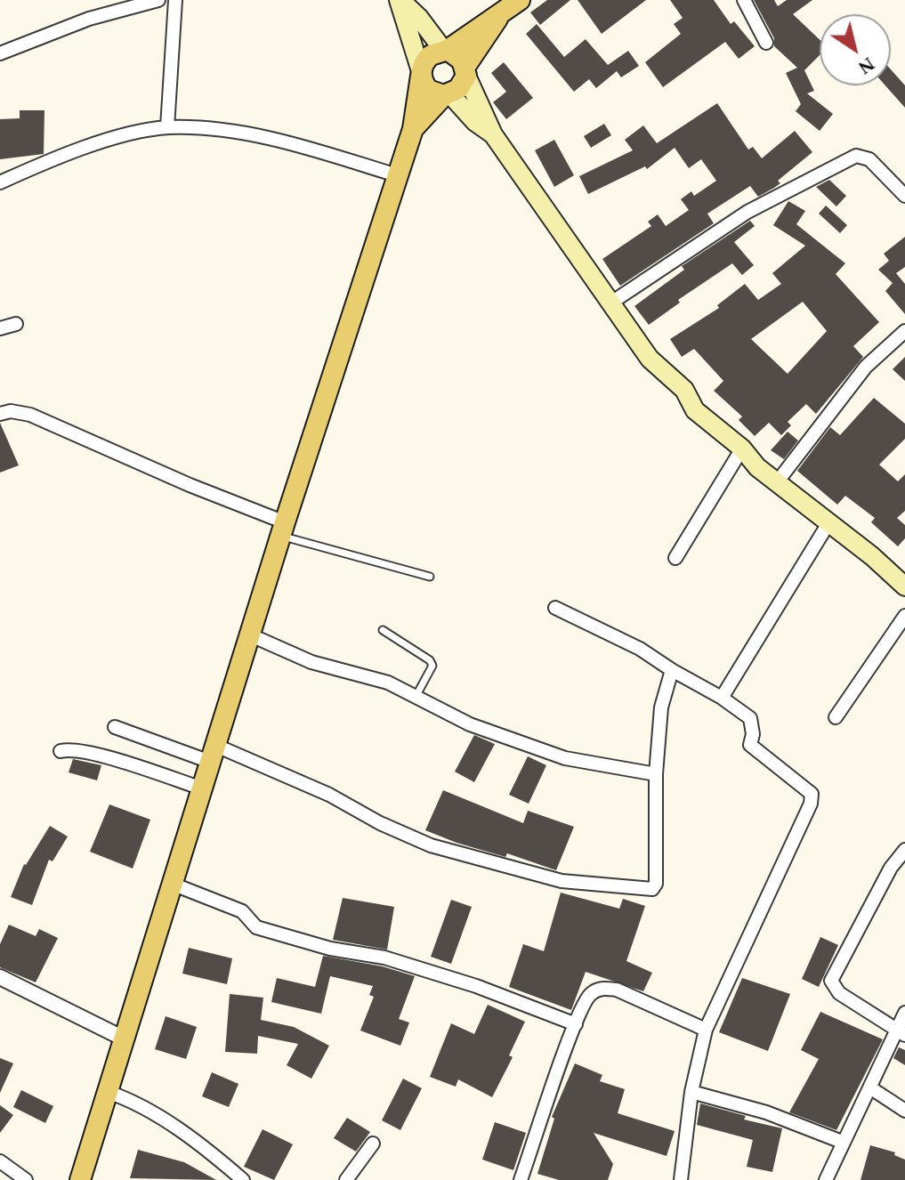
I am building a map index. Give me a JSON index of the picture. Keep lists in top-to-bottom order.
{
  "north": "bottom right"
}
